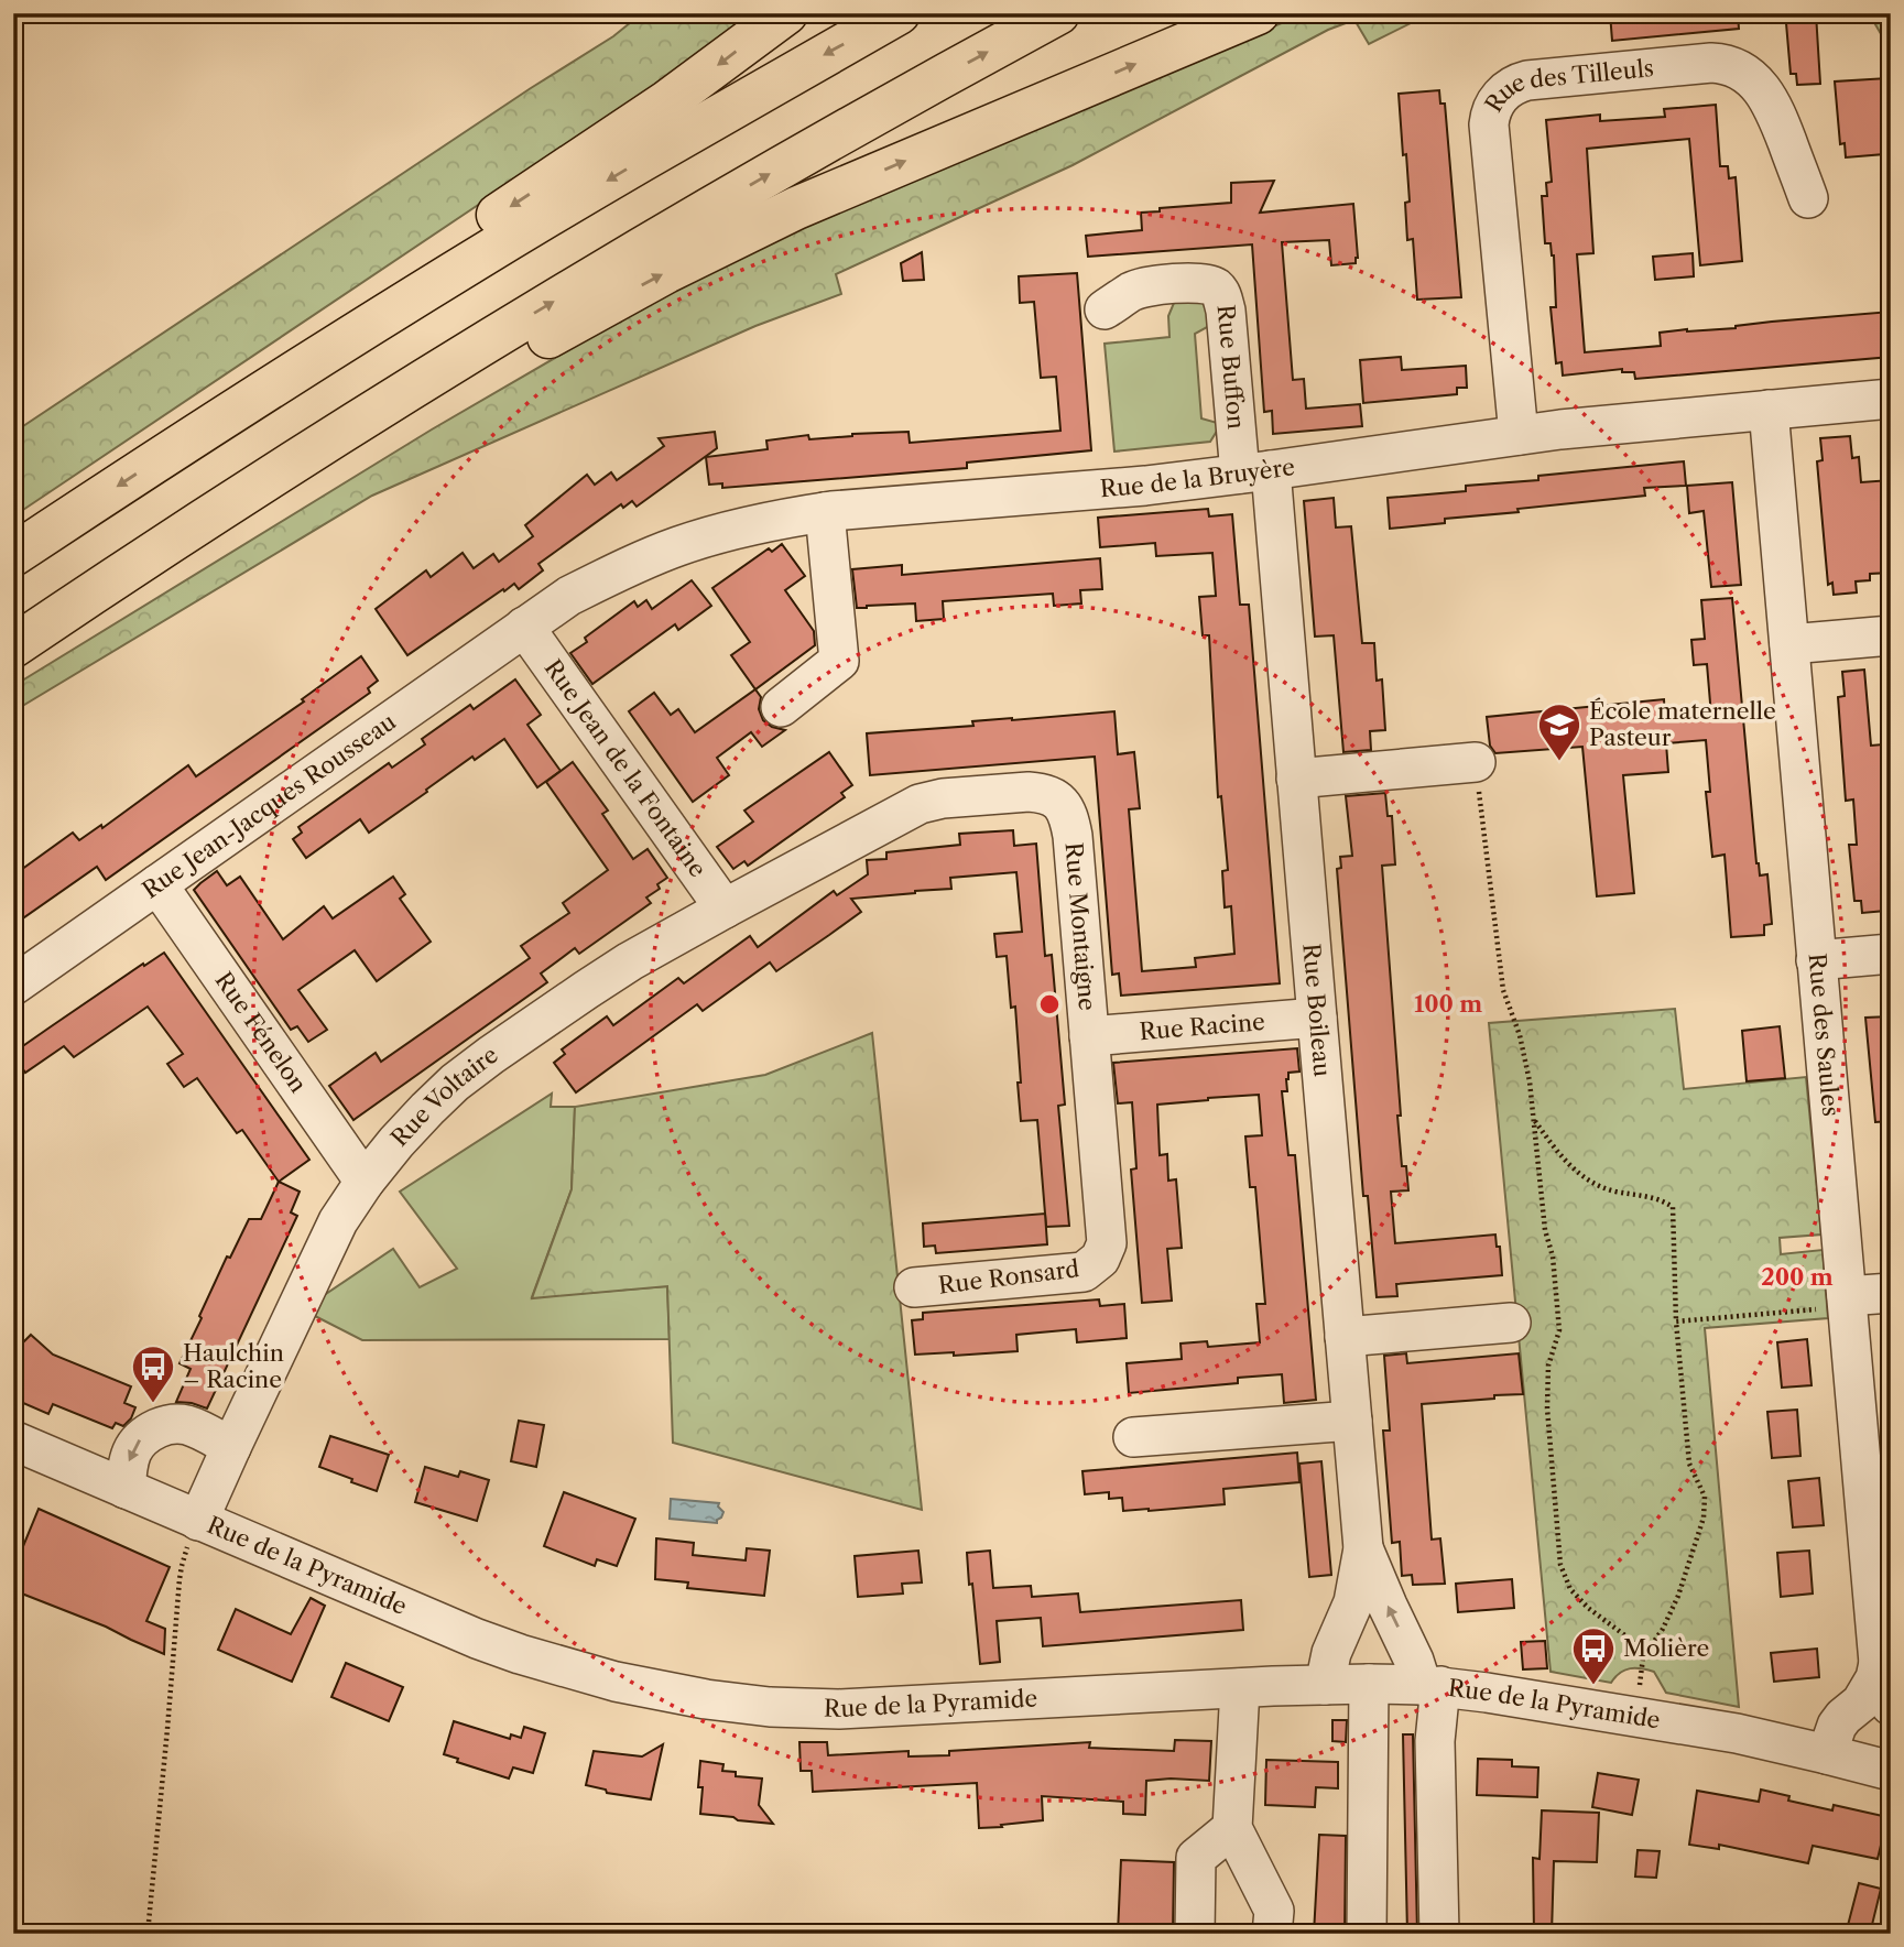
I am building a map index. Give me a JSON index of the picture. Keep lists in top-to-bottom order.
{
  "streets": {
    "street": [
      "Rue des Tilleuls",
      "Rue Buffon",
      "Rue de la Bruyère",
      "Rue Jean de la Fontaine",
      "Rue Jean-Jacques Rousseau",
      "Rue Montaigne",
      "Rue Boileau",
      "Rue Racine",
      "Rue Fénelon",
      "Rue des Saules",
      "Rue Voltaire",
      "Rue Ronsard",
      "Rue de la Pyramide"
    ]
  },
  "crossings": [
    ["Rue des Tilleuls", "Rue de la Bruyère"],
    ["Rue Buffon", "Rue de la Bruyère"],
    ["Rue Buffon", "Rue Boileau"],
    ["Rue de la Bruyère", "Rue Jean de la Fontaine"],
    ["Rue de la Bruyère", "Rue Jean-Jacques Rousseau"],
    ["Rue de la Bruyère", "Rue Boileau"],
    ["Rue de la Bruyère", "Rue des Saules"],
    ["Rue Jean de la Fontaine", "Rue Jean-Jacques Rousseau"],
    ["Rue Jean de la Fontaine", "Rue Voltaire"],
    ["Rue Jean-Jacques Rousseau", "Rue Fénelon"],
    ["Rue Montaigne", "Rue Racine"],
    ["Rue Montaigne", "Rue Voltaire"],
    ["Rue Montaigne", "Rue Ronsard"],
    ["Rue Boileau", "Rue Racine"],
    ["Rue Boileau", "Rue de la Pyramide"],
    ["Rue Fénelon", "Rue Voltaire"],
    ["Rue des Saules", "Rue de la Pyramide"],
    ["Rue Voltaire", "Rue de la Pyramide"]
  ],
  "places": {
    "school or university": ["École maternelle Pasteur"],
    "bus stop": ["Haulchin – Racine", "Molière"]
  },
  "rings": ["100 m", "200 m"]
}
